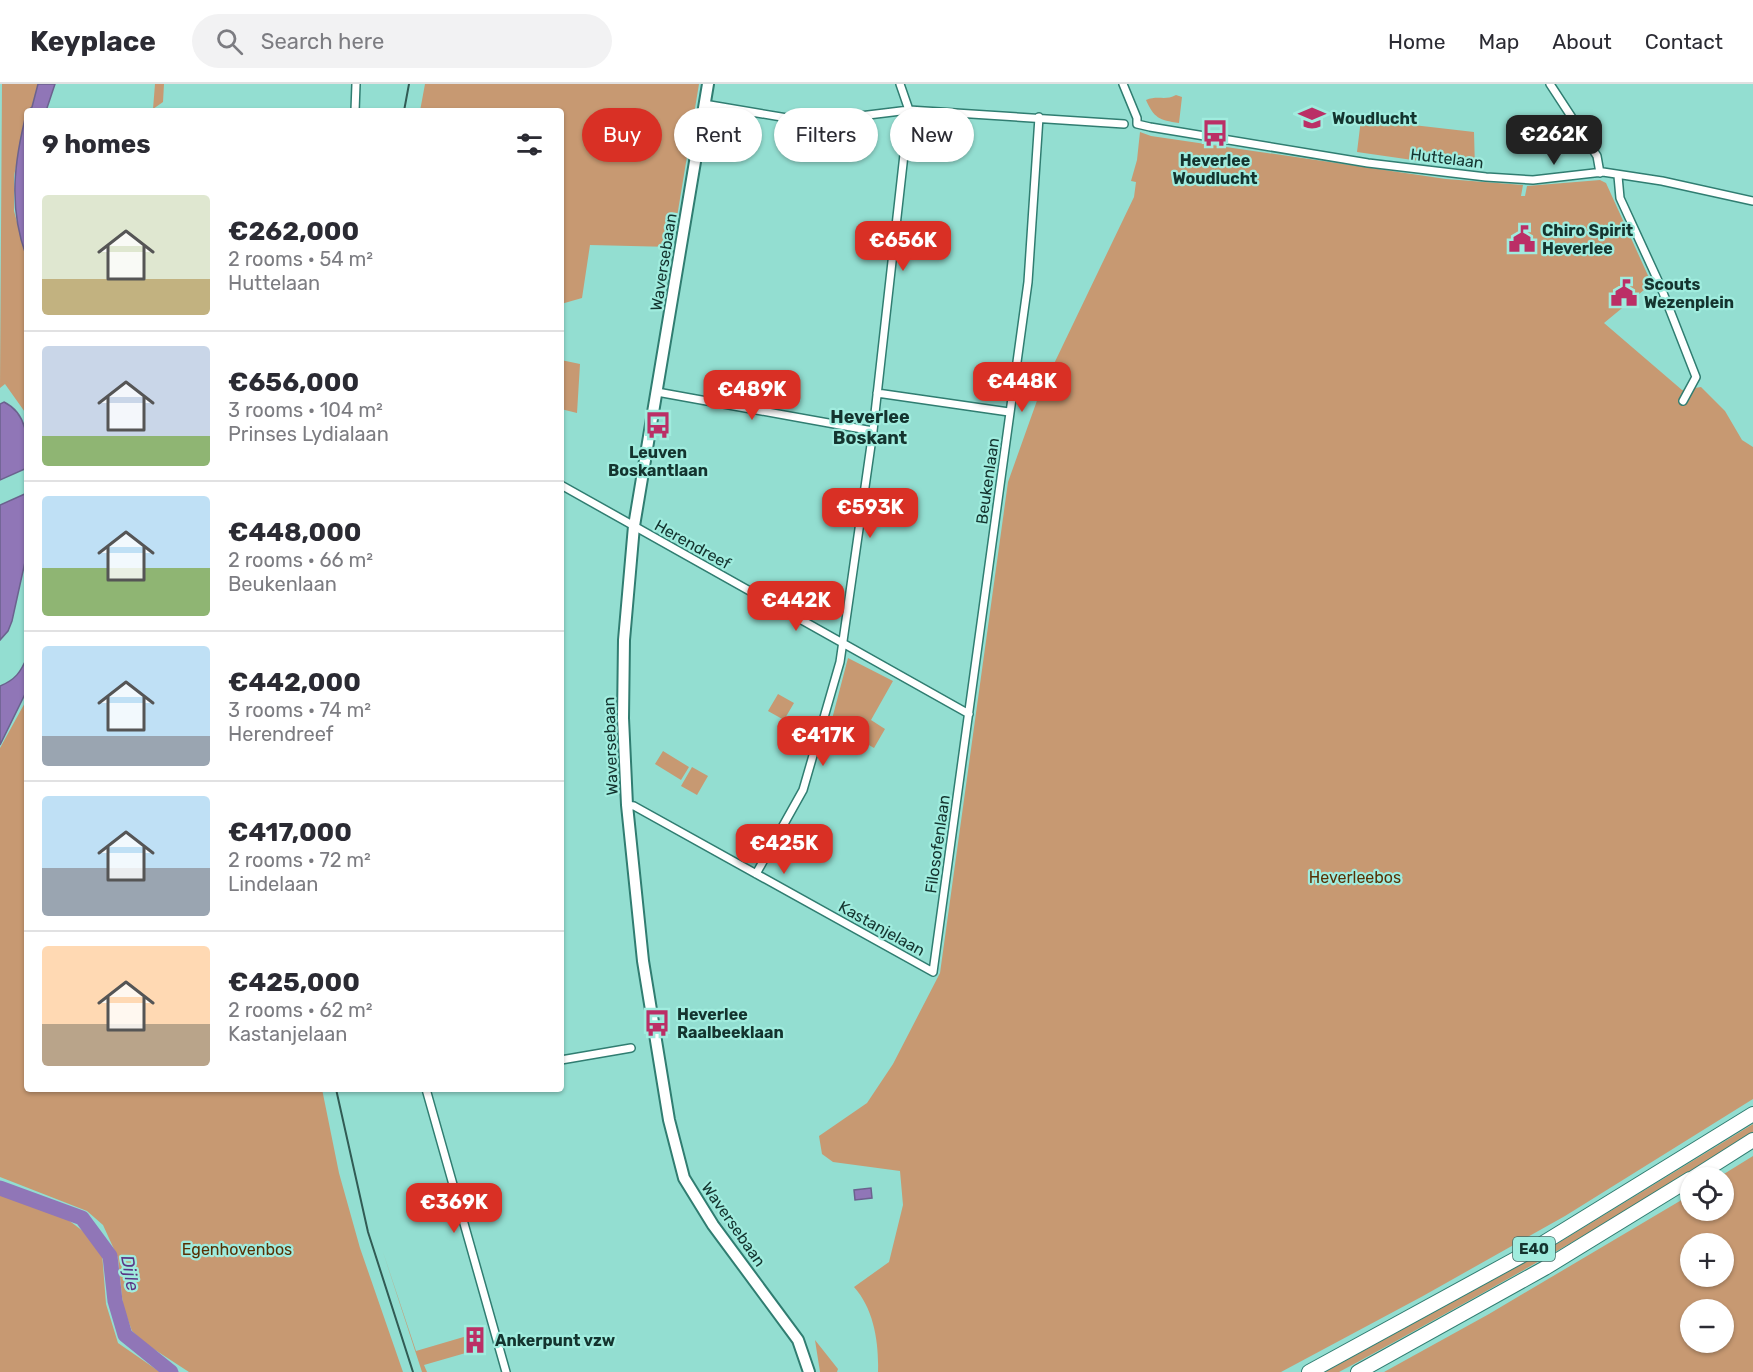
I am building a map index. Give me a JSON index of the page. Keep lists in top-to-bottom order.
{
  "streets": {
    "highway": ["E40"],
    "street": [
      "Huttelaan",
      "Waversebaan",
      "Beukenlaan",
      "Herendreef",
      "Filosofenlaan",
      "Kastanjelaan"
    ]
  },
  "crossings": [
    ["Waversebaan", "Herendreef"],
    ["Waversebaan", "Kastanjelaan"],
    ["Beukenlaan", "Filosofenlaan"],
    ["Herendreef", "Filosofenlaan"],
    ["Filosofenlaan", "Kastanjelaan"]
  ],
  "districts": ["Heverlee Boskant"],
  "water": ["Dijle"],
  "parks": ["Heverleebos", "Egenhovenbos"],
  "places": {
    "school or university": ["Woudlucht"],
    "bus stop": ["Heverlee Woudlucht", "Leuven Boskantlaan", "Heverlee Raalbeeklaan"],
    "public building": ["Chiro Spirit Heverlee", "Scouts Wezenplein"],
    "building": ["Ankerpunt vzw"]
  },
  "page": {
    "header": "Keyplace",
    "search": "Search here",
    "nav": [
      "Home",
      "Map",
      "About",
      "Contact"
    ],
    "chip": [
      "Buy",
      "Rent",
      "Filters",
      "New"
    ],
    "heading": "9 homes",
    "price": [
      "€262K",
      "€656K",
      "€448K",
      "€489K",
      "€593K",
      "€442K",
      "€417K",
      "€425K",
      "€369K"
    ],
    "list": [
      {
        "name": "€262,000",
        "note": "2 rooms · 54 m² · Huttelaan"
      },
      {
        "name": "€656,000",
        "note": "3 rooms · 104 m² · Prinses Lydialaan"
      },
      {
        "name": "€448,000",
        "note": "2 rooms · 66 m² · Beukenlaan"
      },
      {
        "name": "€442,000",
        "note": "3 rooms · 74 m² · Herendreef"
      },
      {
        "name": "€417,000",
        "note": "2 rooms · 72 m² · Lindelaan"
      },
      {
        "name": "€425,000",
        "note": "2 rooms · 62 m² · Kastanjelaan"
      }
    ],
    "map_buttons": ["+", "−"]
  }
}
